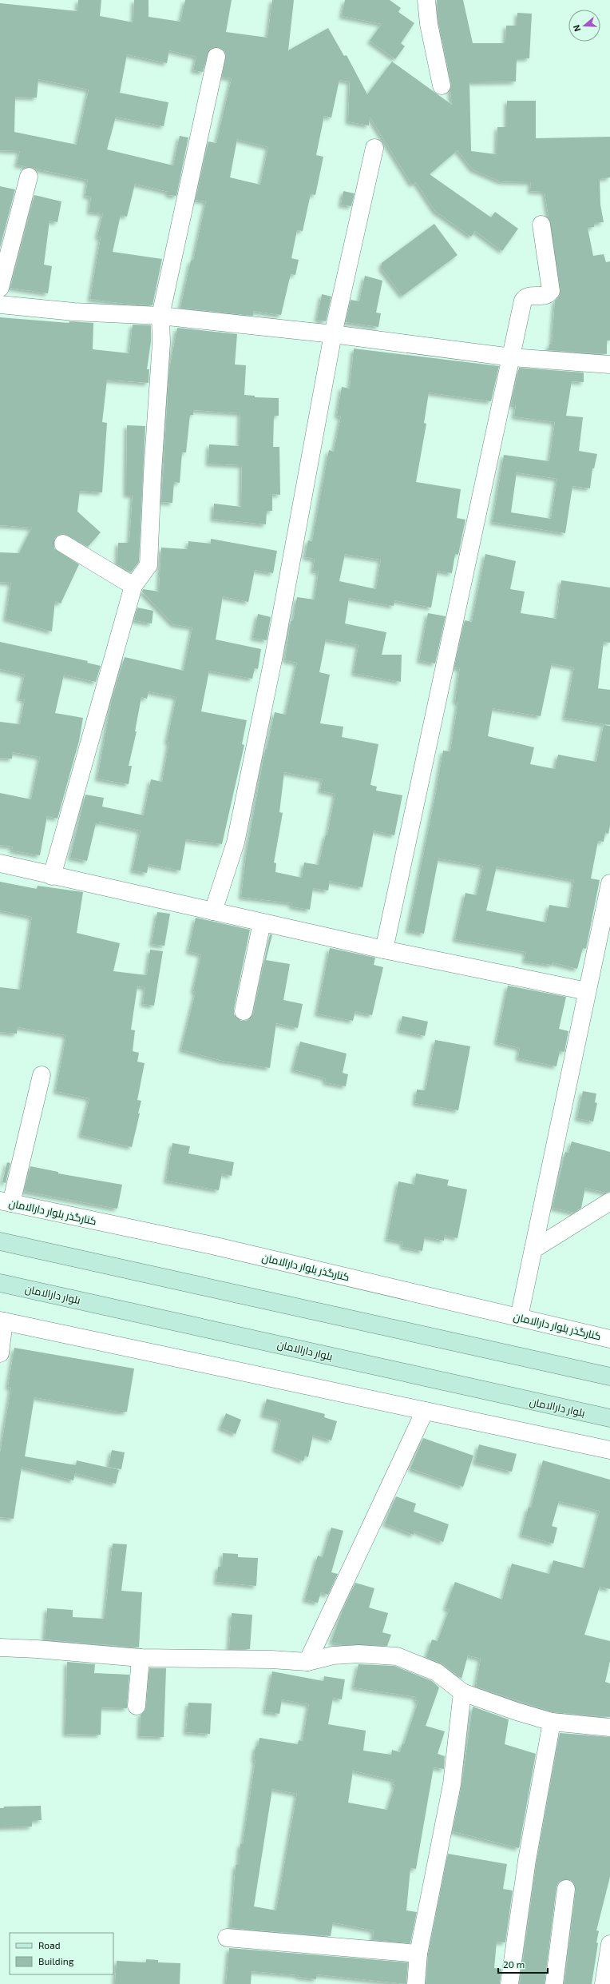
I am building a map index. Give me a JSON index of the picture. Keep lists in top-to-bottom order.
{
  "streets": {
    "main road": ["بلوار دارالامان"],
    "street": ["کنارگذر بلوار دارالامان"]
  },
  "legend": ["Road", "Building"],
  "scale_bar": "20 m",
  "north": "left"
}
